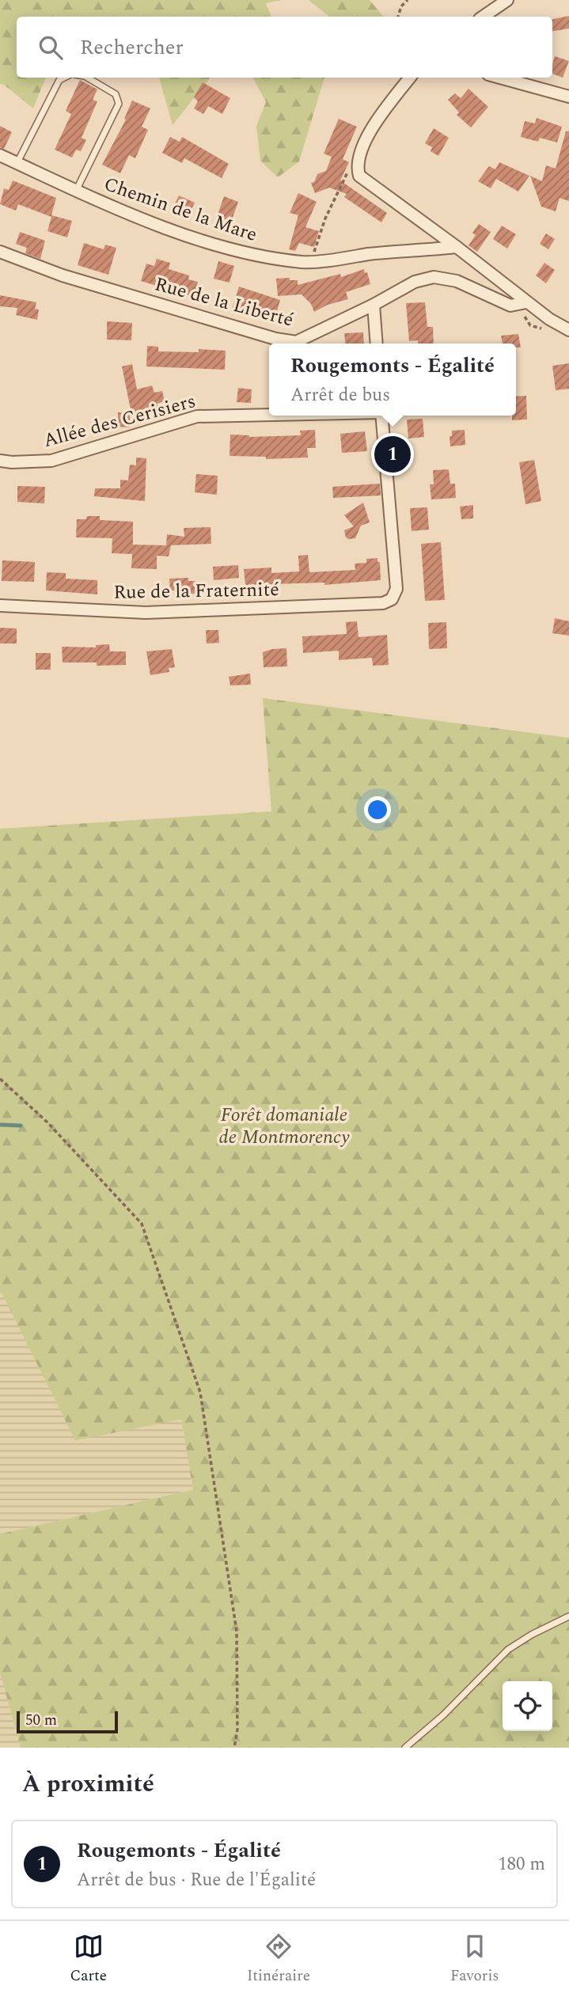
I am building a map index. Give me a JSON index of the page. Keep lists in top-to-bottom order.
{
  "streets": {
    "street": [
      "Chemin de la Mare",
      "Rue de la Liberté",
      "Allée des Cerisiers",
      "Rue de la Fraternité"
    ]
  },
  "parks": ["Forêt domaniale de Montmorency"],
  "scale_bar": "50 m",
  "page": {
    "search": "Rechercher",
    "popup": ["Rougemonts - Égalité", "Arrêt de bus"],
    "pins": "1",
    "scale": "50 m",
    "heading": "À proximité",
    "list": [
      {
        "mark": "1",
        "name": "Rougemonts - Égalité",
        "note": "Arrêt de bus · Rue de l'Égalité",
        "value": "180 m"
      }
    ],
    "nav": ["Carte", "Itinéraire", "Favoris"]
  }
}
